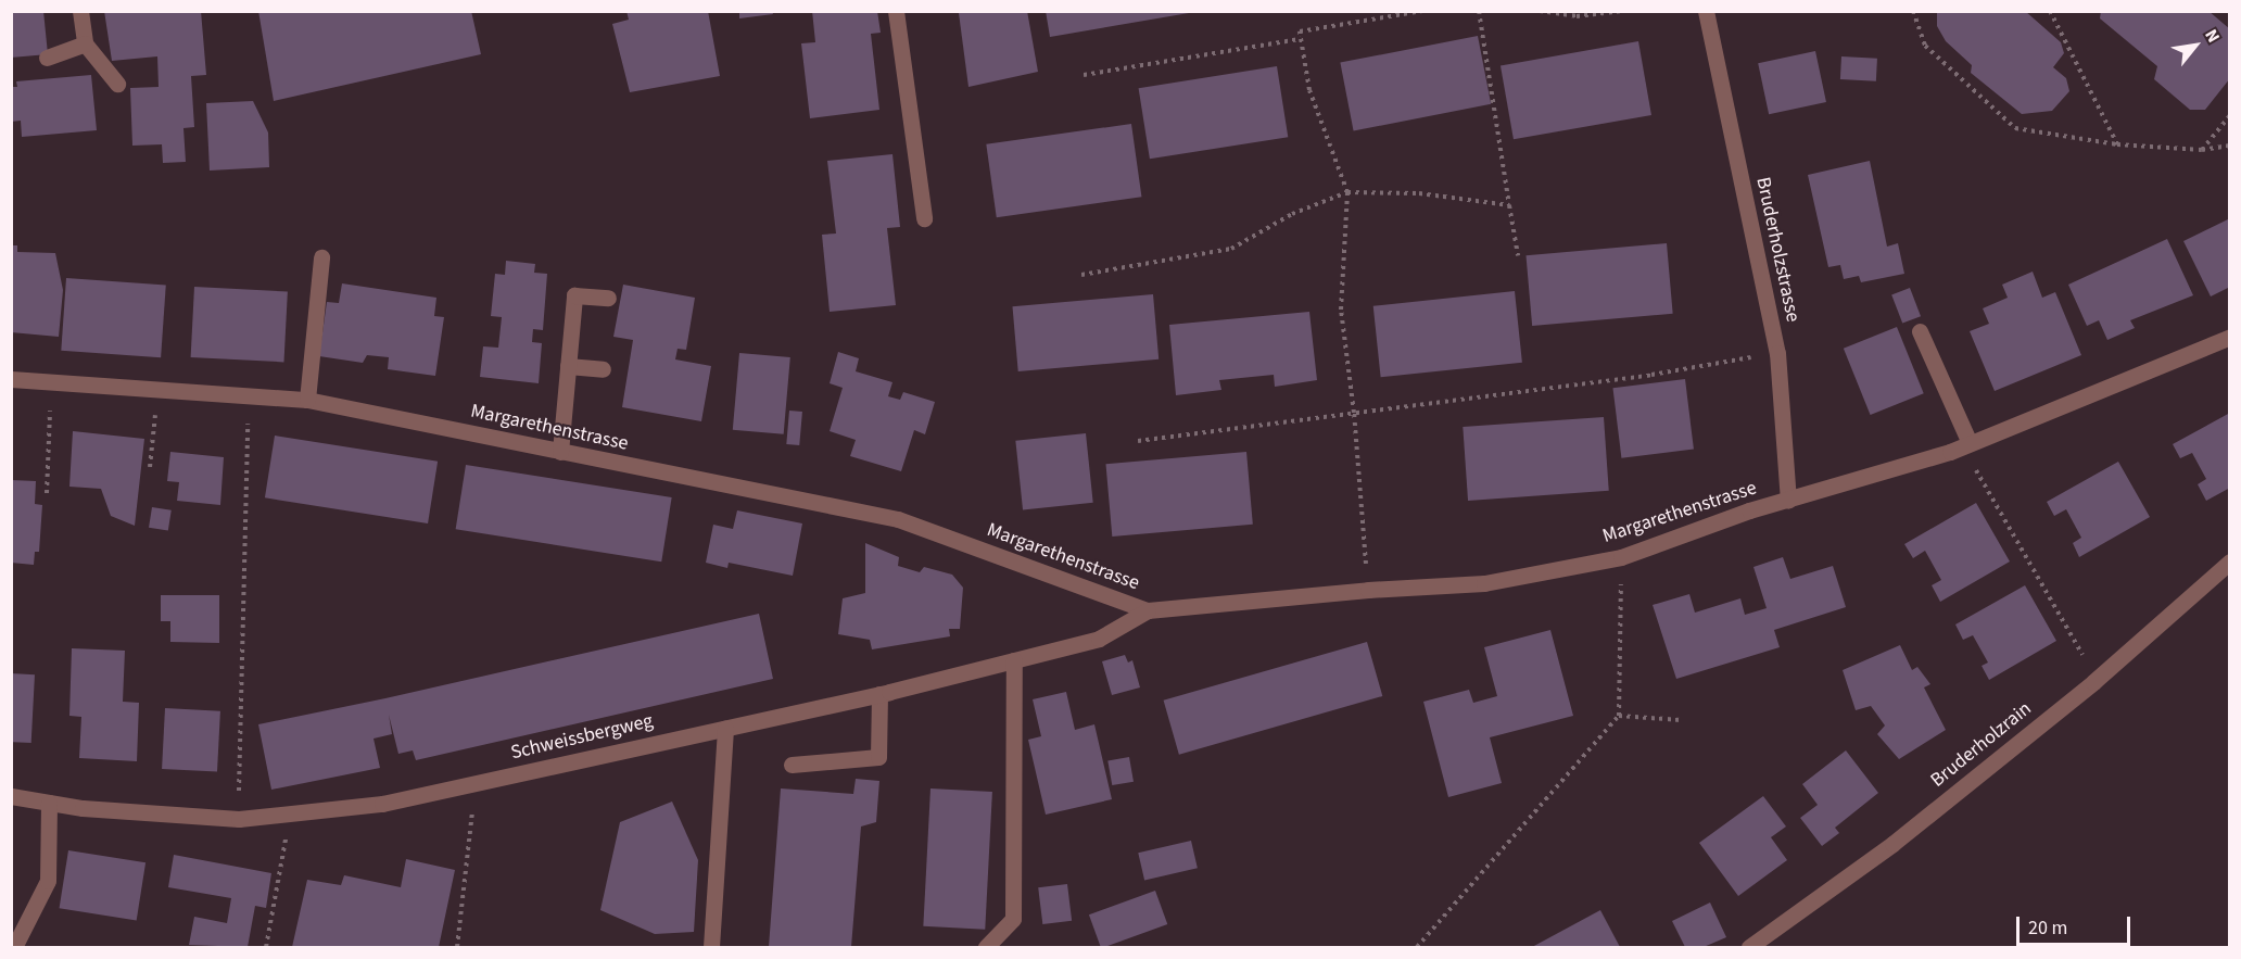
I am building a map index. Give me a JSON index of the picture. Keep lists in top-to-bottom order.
{
  "streets": {
    "street": [
      "Bruderholzstrasse",
      "Margarethenstrasse",
      "Schweissbergweg",
      "Bruderholzrain"
    ]
  },
  "crossings": [
    ["Bruderholzstrasse", "Margarethenstrasse"],
    ["Margarethenstrasse", "Schweissbergweg"]
  ],
  "scale_bar": "20 m",
  "north": "top right"
}
